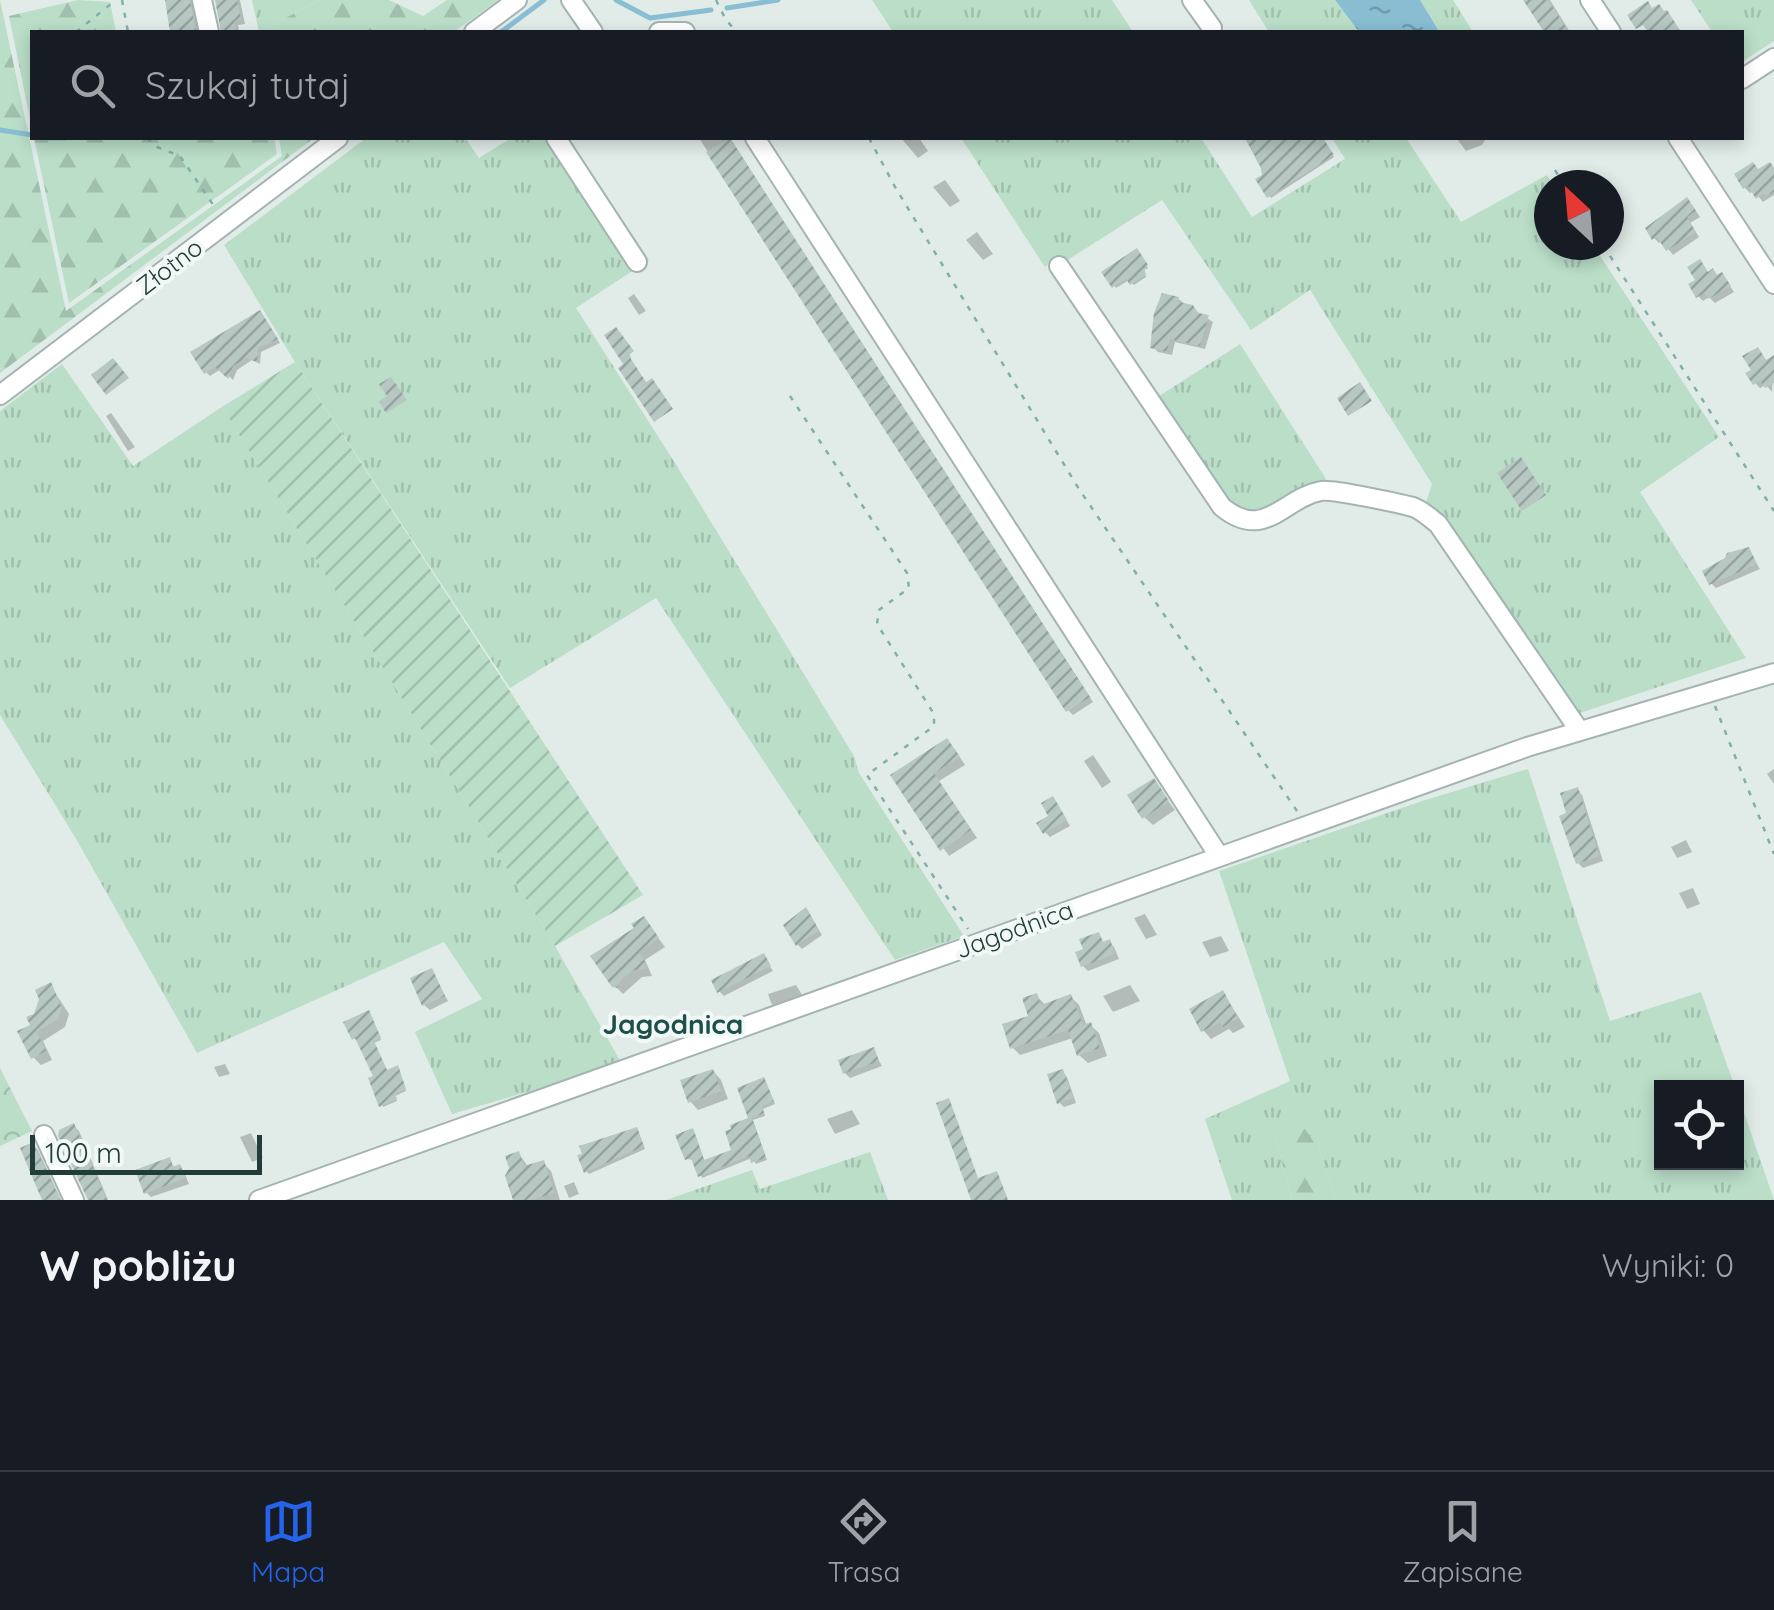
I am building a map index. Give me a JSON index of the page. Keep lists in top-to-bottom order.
{
  "streets": {
    "street": ["Złotno", "Jagodnica"]
  },
  "districts": ["Jagodnica"],
  "scale_bar": "100 m",
  "north": "top left",
  "page": {
    "search": "Szukaj tutaj",
    "scale": "100 m",
    "heading": ["W pobliżu", "Wyniki: 0"],
    "nav": ["Mapa", "Trasa", "Zapisane"]
  }
}
